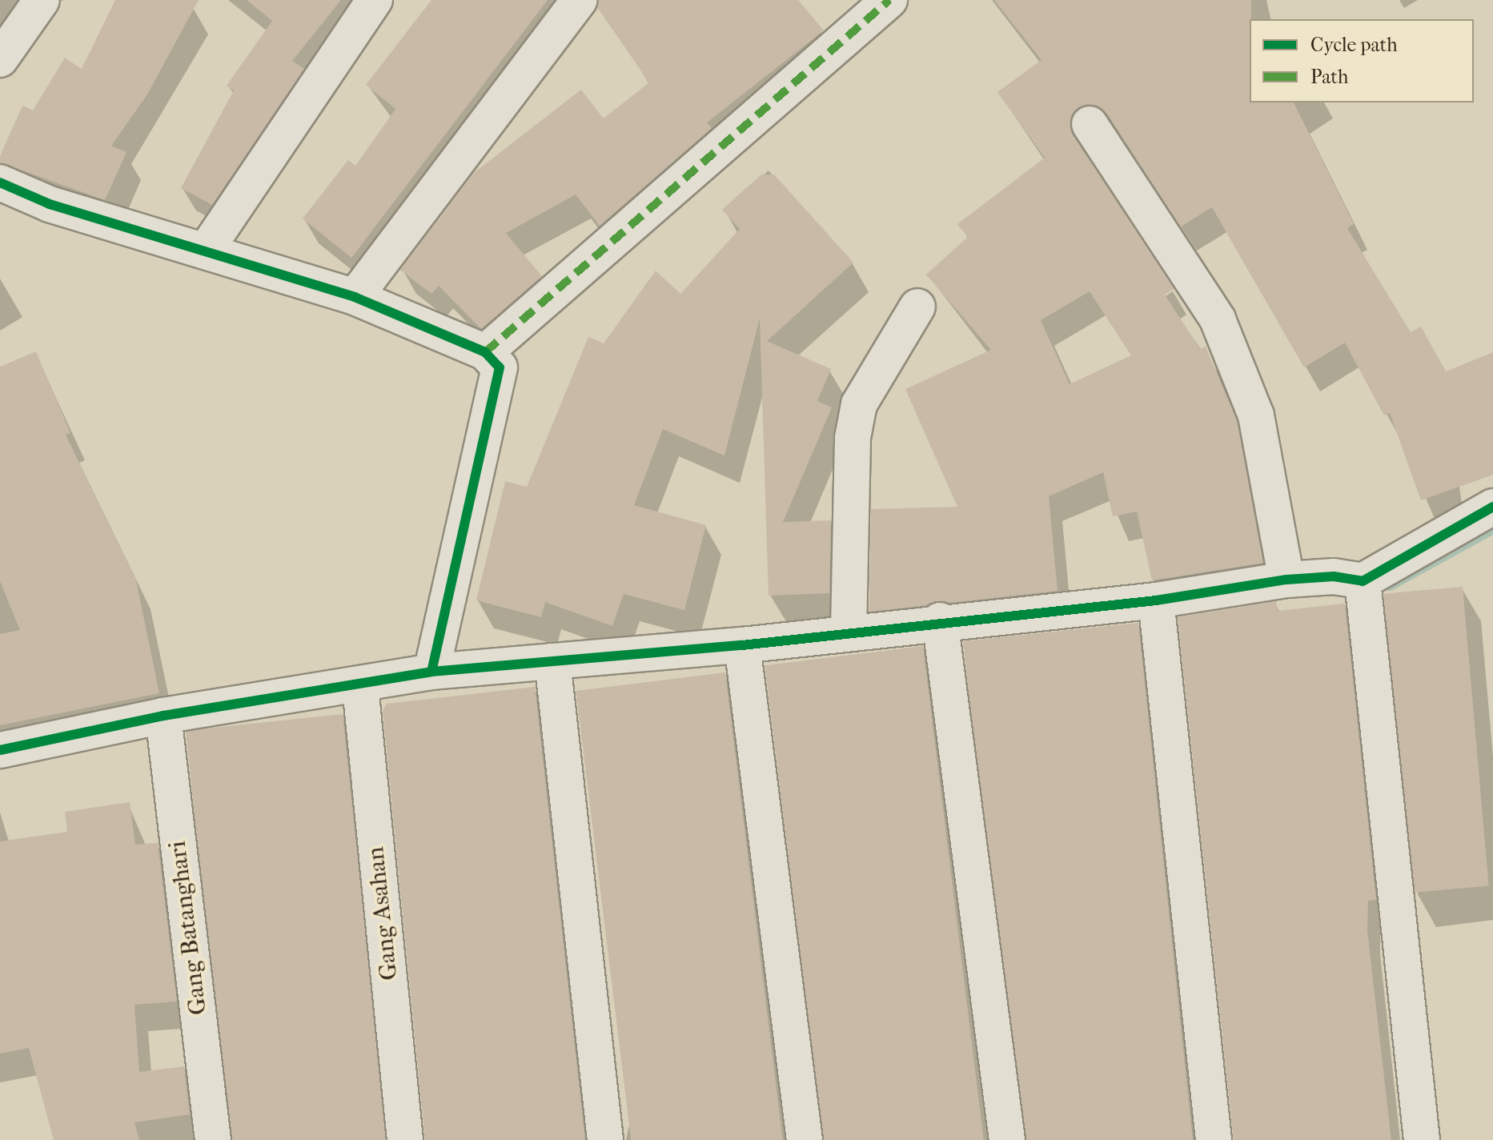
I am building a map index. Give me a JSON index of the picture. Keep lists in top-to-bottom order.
{
  "streets": {
    "street": ["Gang Asahan", "Gang Batanghari"]
  },
  "legend": ["Cycle path", "Path"]
}
